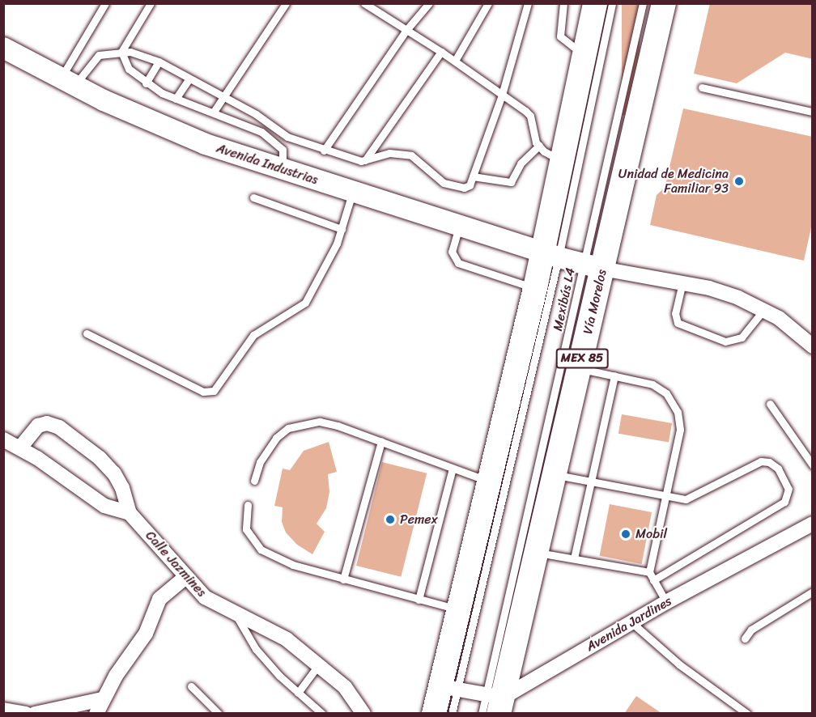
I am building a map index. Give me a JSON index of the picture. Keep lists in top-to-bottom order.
{
  "streets": {
    "main road": ["Avenida Industrias", "Vía Morelos", "MEX 85"],
    "street": ["Calle Jazmines", "Avenida Jardines"],
    "lane": ["Mexibús L4"]
  },
  "crossings": [
    ["Avenida Industrias", "Mexibús L4"],
    ["Avenida Industrias", "Vía Morelos"],
    ["Mexibús L4", "Vía Morelos"],
    ["Mexibús L4", "Avenida Jardines"],
    ["Vía Morelos", "Avenida Jardines"]
  ],
  "places": ["Unidad de Medicina Familiar 93", "Pemex", "Mobil"]
}
